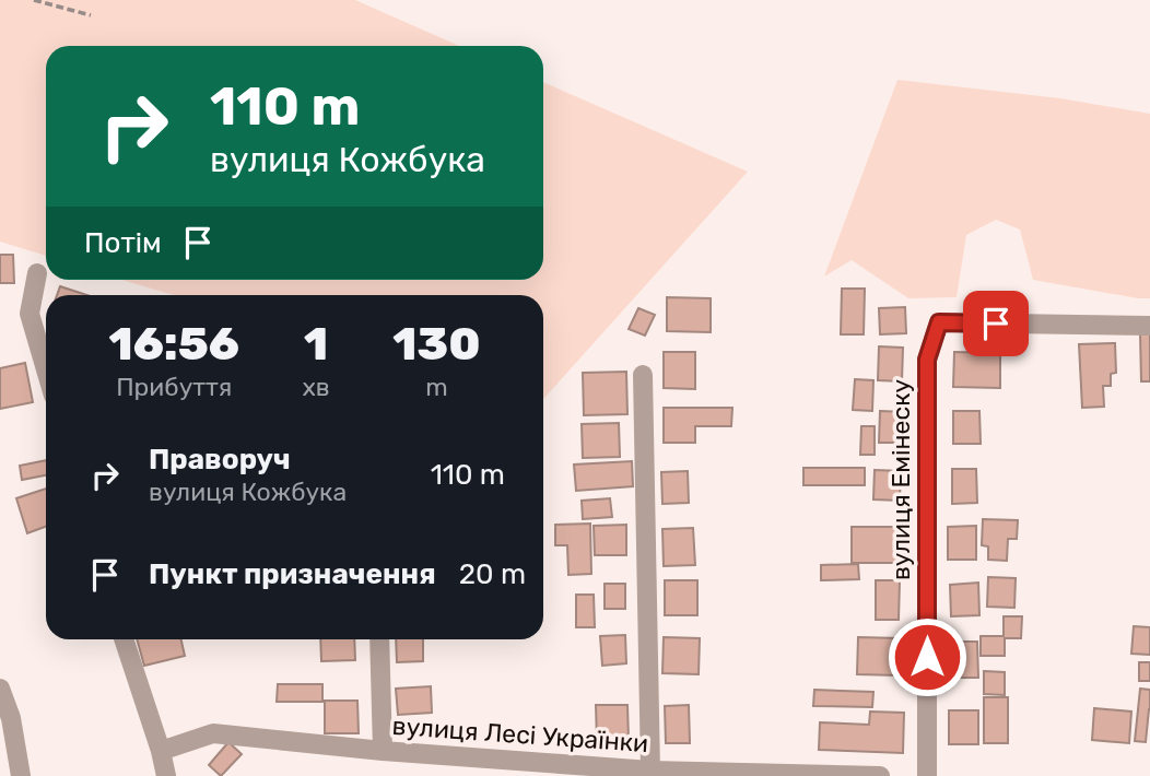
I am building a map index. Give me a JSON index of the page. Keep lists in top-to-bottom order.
{
  "streets": {
    "street": ["вулиця Емінеску", "вулиця Лесі Українки"]
  },
  "page": {
    "turn": ["110 m", "вулиця Кожбука"],
    "then": "Потім",
    "eta": [
      "16:56",
      "Прибуття",
      "1",
      "хв",
      "130",
      "m"
    ],
    "list": [
      {
        "name": "Праворуч",
        "note": "вулиця Кожбука",
        "value": "110 m"
      },
      {
        "name": "Пункт призначення",
        "value": "20 m"
      }
    ]
  }
}
